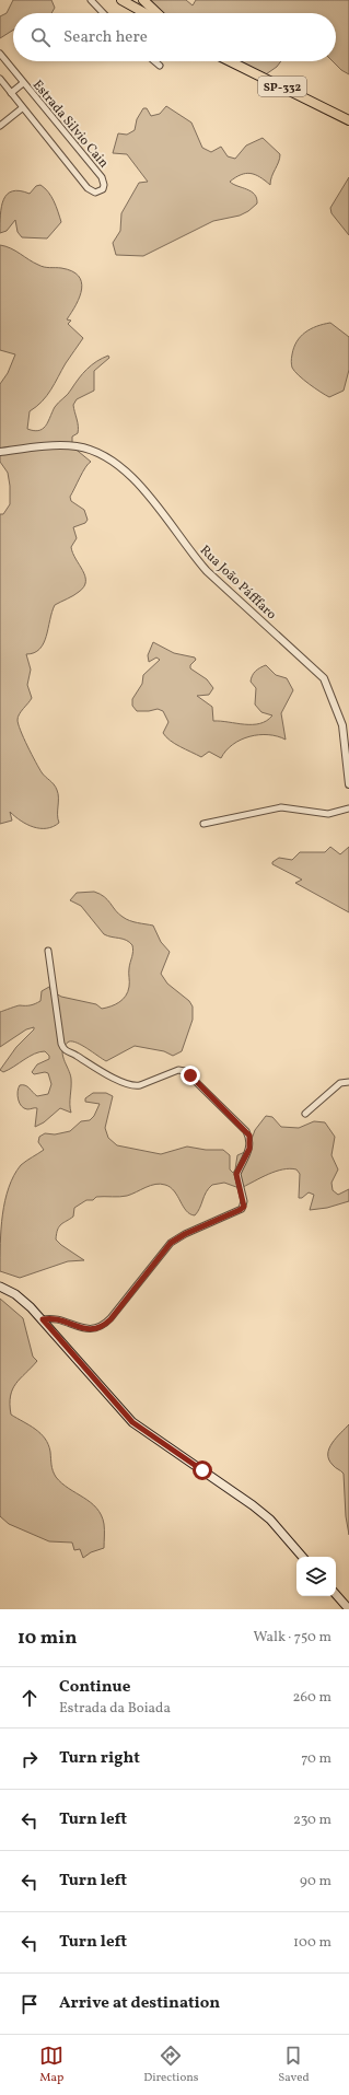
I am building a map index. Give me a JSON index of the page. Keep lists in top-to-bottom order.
{
  "streets": {
    "main road": ["SP-332"],
    "street": ["Estrada Silvio Cain", "Rua João Páfffaro"]
  },
  "page": {
    "search": "Search here",
    "heading": ["10 min", "Walk · 750 m"],
    "list": [
      ["Continue", "Estrada da Boiada", "260 m"],
      ["Turn right", "70 m"],
      ["Turn left", "230 m"],
      ["Turn left", "90 m"],
      ["Turn left", "100 m"],
      "Arrive at destination"
    ],
    "nav": ["Map", "Directions", "Saved"]
  }
}
